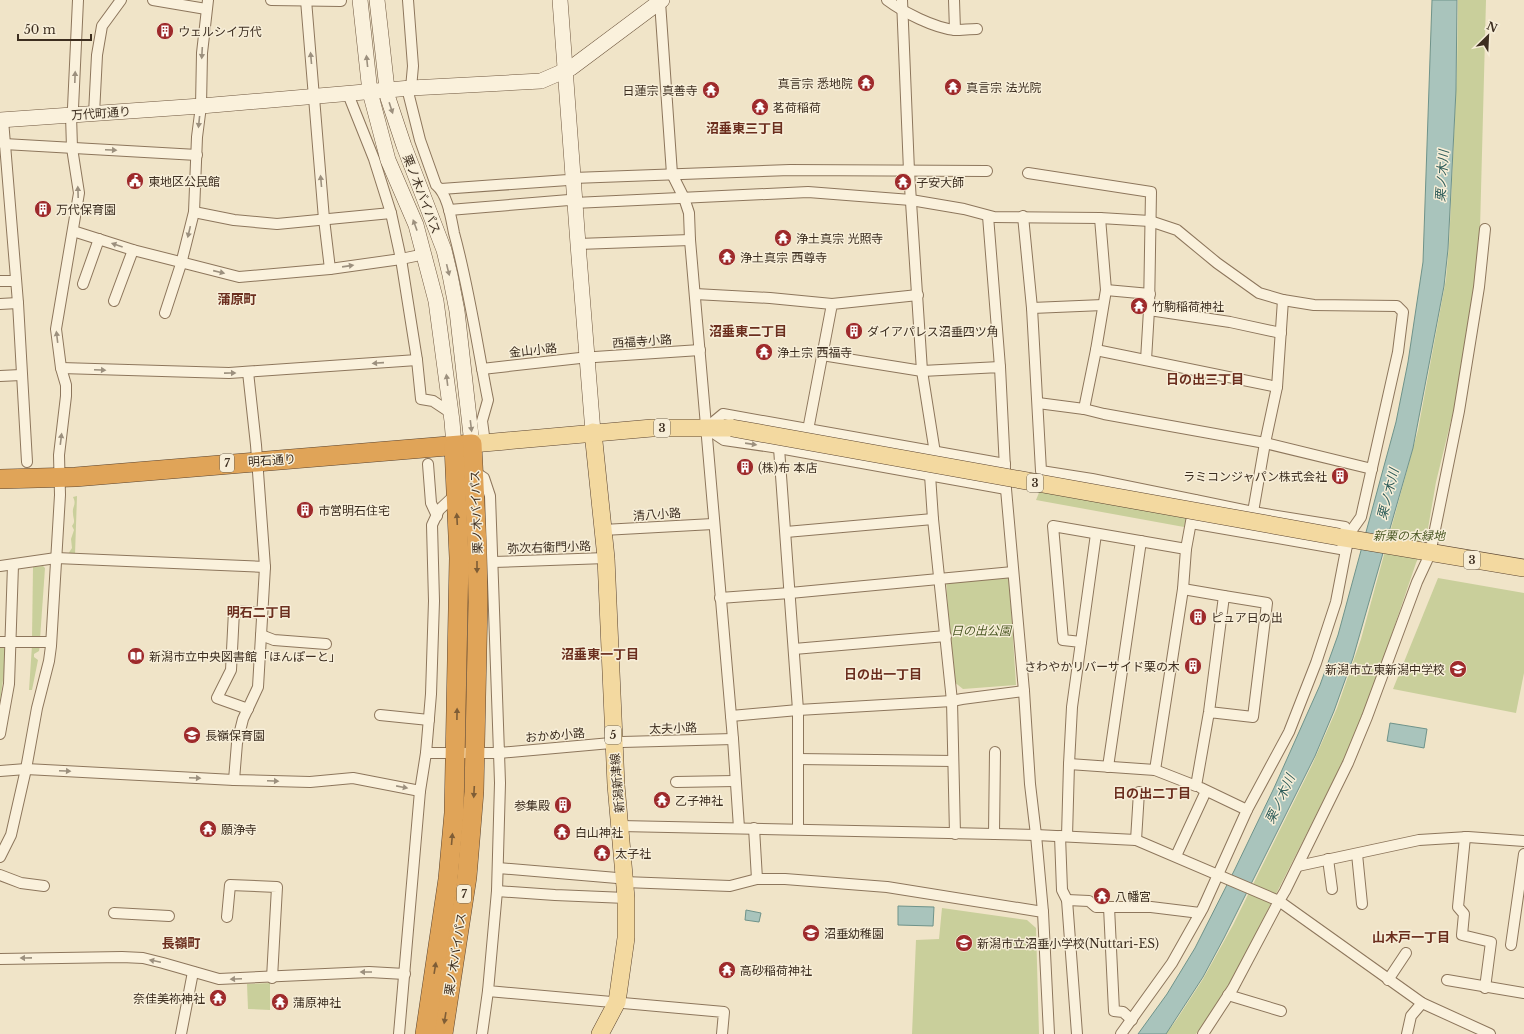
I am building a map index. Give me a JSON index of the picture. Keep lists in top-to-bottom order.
{
  "streets": {
    "highway": ["栗ノ木バイパス", "明石通り", "7"],
    "main road": ["3", "5", "新潟新津線"],
    "street": [
      "万代町通り",
      "西福寺小路",
      "金山小路",
      "清八小路",
      "弥次右衛門小路",
      "太夫小路",
      "おかめ小路"
    ]
  },
  "crossings": [
    ["万代町通り", "栗ノ木バイパス"],
    ["栗ノ木バイパス", "3"],
    ["栗ノ木バイパス", "明石通り"],
    ["栗ノ木バイパス", "おかめ小路"],
    ["西福寺小路", "金山小路"],
    ["3", "明石通り"],
    ["3", "新潟新津線"],
    ["清八小路", "新潟新津線"],
    ["弥次右衛門小路", "新潟新津線"],
    ["太夫小路", "おかめ小路"],
    ["太夫小路", "新潟新津線"],
    ["おかめ小路", "新潟新津線"]
  ],
  "districts": [
    "沼垂東三丁目",
    "蒲原町",
    "沼垂東二丁目",
    "日の出三丁目",
    "明石二丁目",
    "沼垂東一丁目",
    "日の出一丁目",
    "日の出二丁目",
    "山木戸一丁目",
    "長嶺町"
  ],
  "water": ["栗ノ木川"],
  "parks": ["新栗の木緑地", "日の出公園"],
  "places": {
    "building": [
      "ウェルシイ万代",
      "万代保育園",
      "ダイアパレス沼垂四ツ角",
      "(株)布 本店",
      "ラミコンジャパン株式会社",
      "市営明石住宅",
      "ピュア日の出",
      "さわやかリバーサイド栗の木",
      "参集殿"
    ],
    "temple": [
      "真言宗 悉地院",
      "真言宗 法光院",
      "日蓮宗 真善寺",
      "茗荷稲荷",
      "子安大師",
      "浄土真宗 光照寺",
      "浄土真宗 西尊寺",
      "竹駒稲荷神社",
      "浄土宗 西福寺",
      "乙子神社",
      "願浄寺",
      "白山神社",
      "太子社",
      "八幡宮",
      "高砂稲荷神社",
      "奈佳美祢神社",
      "蒲原神社"
    ],
    "public building": ["東地区公民館"],
    "library": ["新潟市立中央図書館「ほんぽーと」"],
    "school or university": [
      "新潟市立東新潟中学校",
      "長嶺保育園",
      "沼垂幼稚園",
      "新潟市立沼垂小学校(Nuttari-ES)"
    ]
  },
  "scale_bar": "50 m",
  "north": "top right"
}
